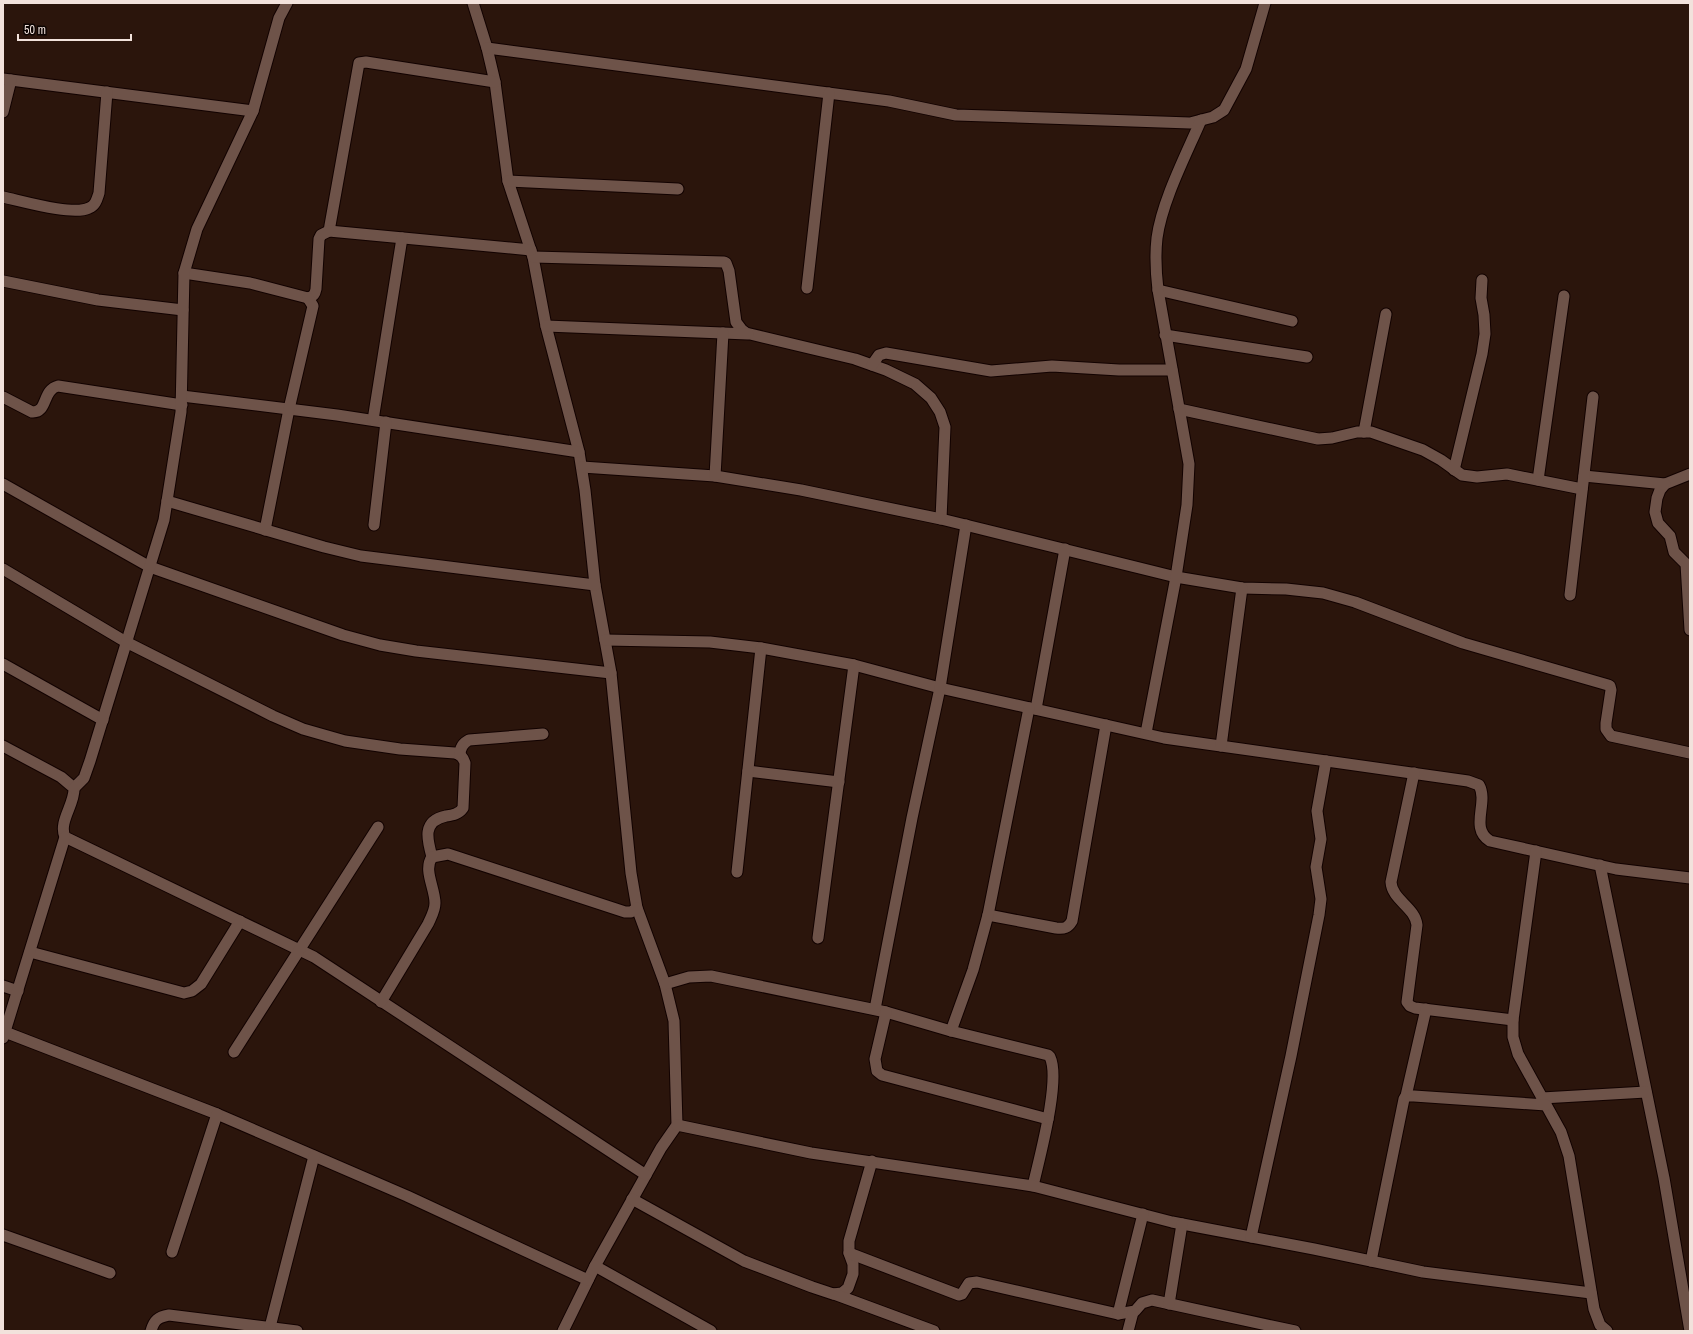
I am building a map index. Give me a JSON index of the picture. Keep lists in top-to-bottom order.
{
  "scale_bar": "50 m"
}
